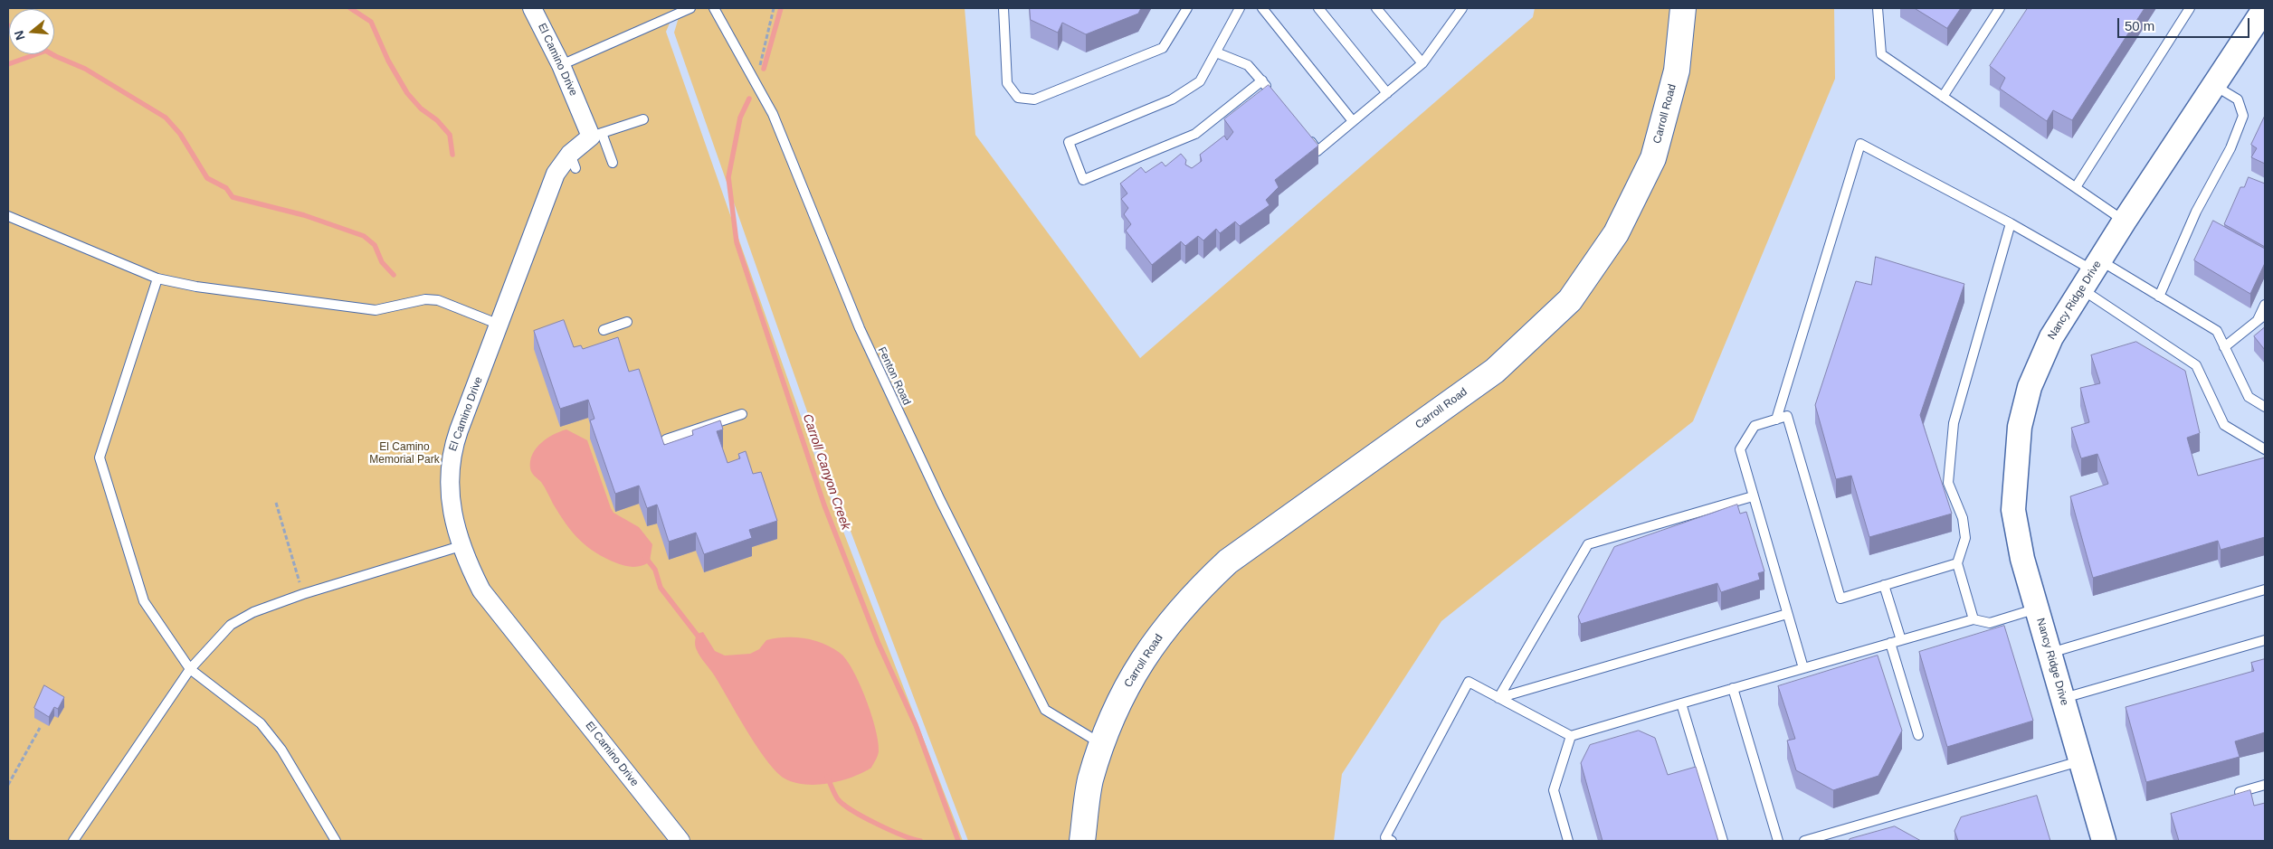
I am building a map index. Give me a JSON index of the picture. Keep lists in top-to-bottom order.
{
  "streets": {
    "main road": ["Carroll Road"],
    "street": ["El Camino Drive", "Nancy Ridge Drive"],
    "lane": ["Fenton Road"]
  },
  "crossings": [
    ["Carroll Road", "Fenton Road"]
  ],
  "water": ["Carroll Canyon Creek"],
  "parks": ["El Camino Memorial Park"],
  "scale_bar": "50 m",
  "north": "left"
}
